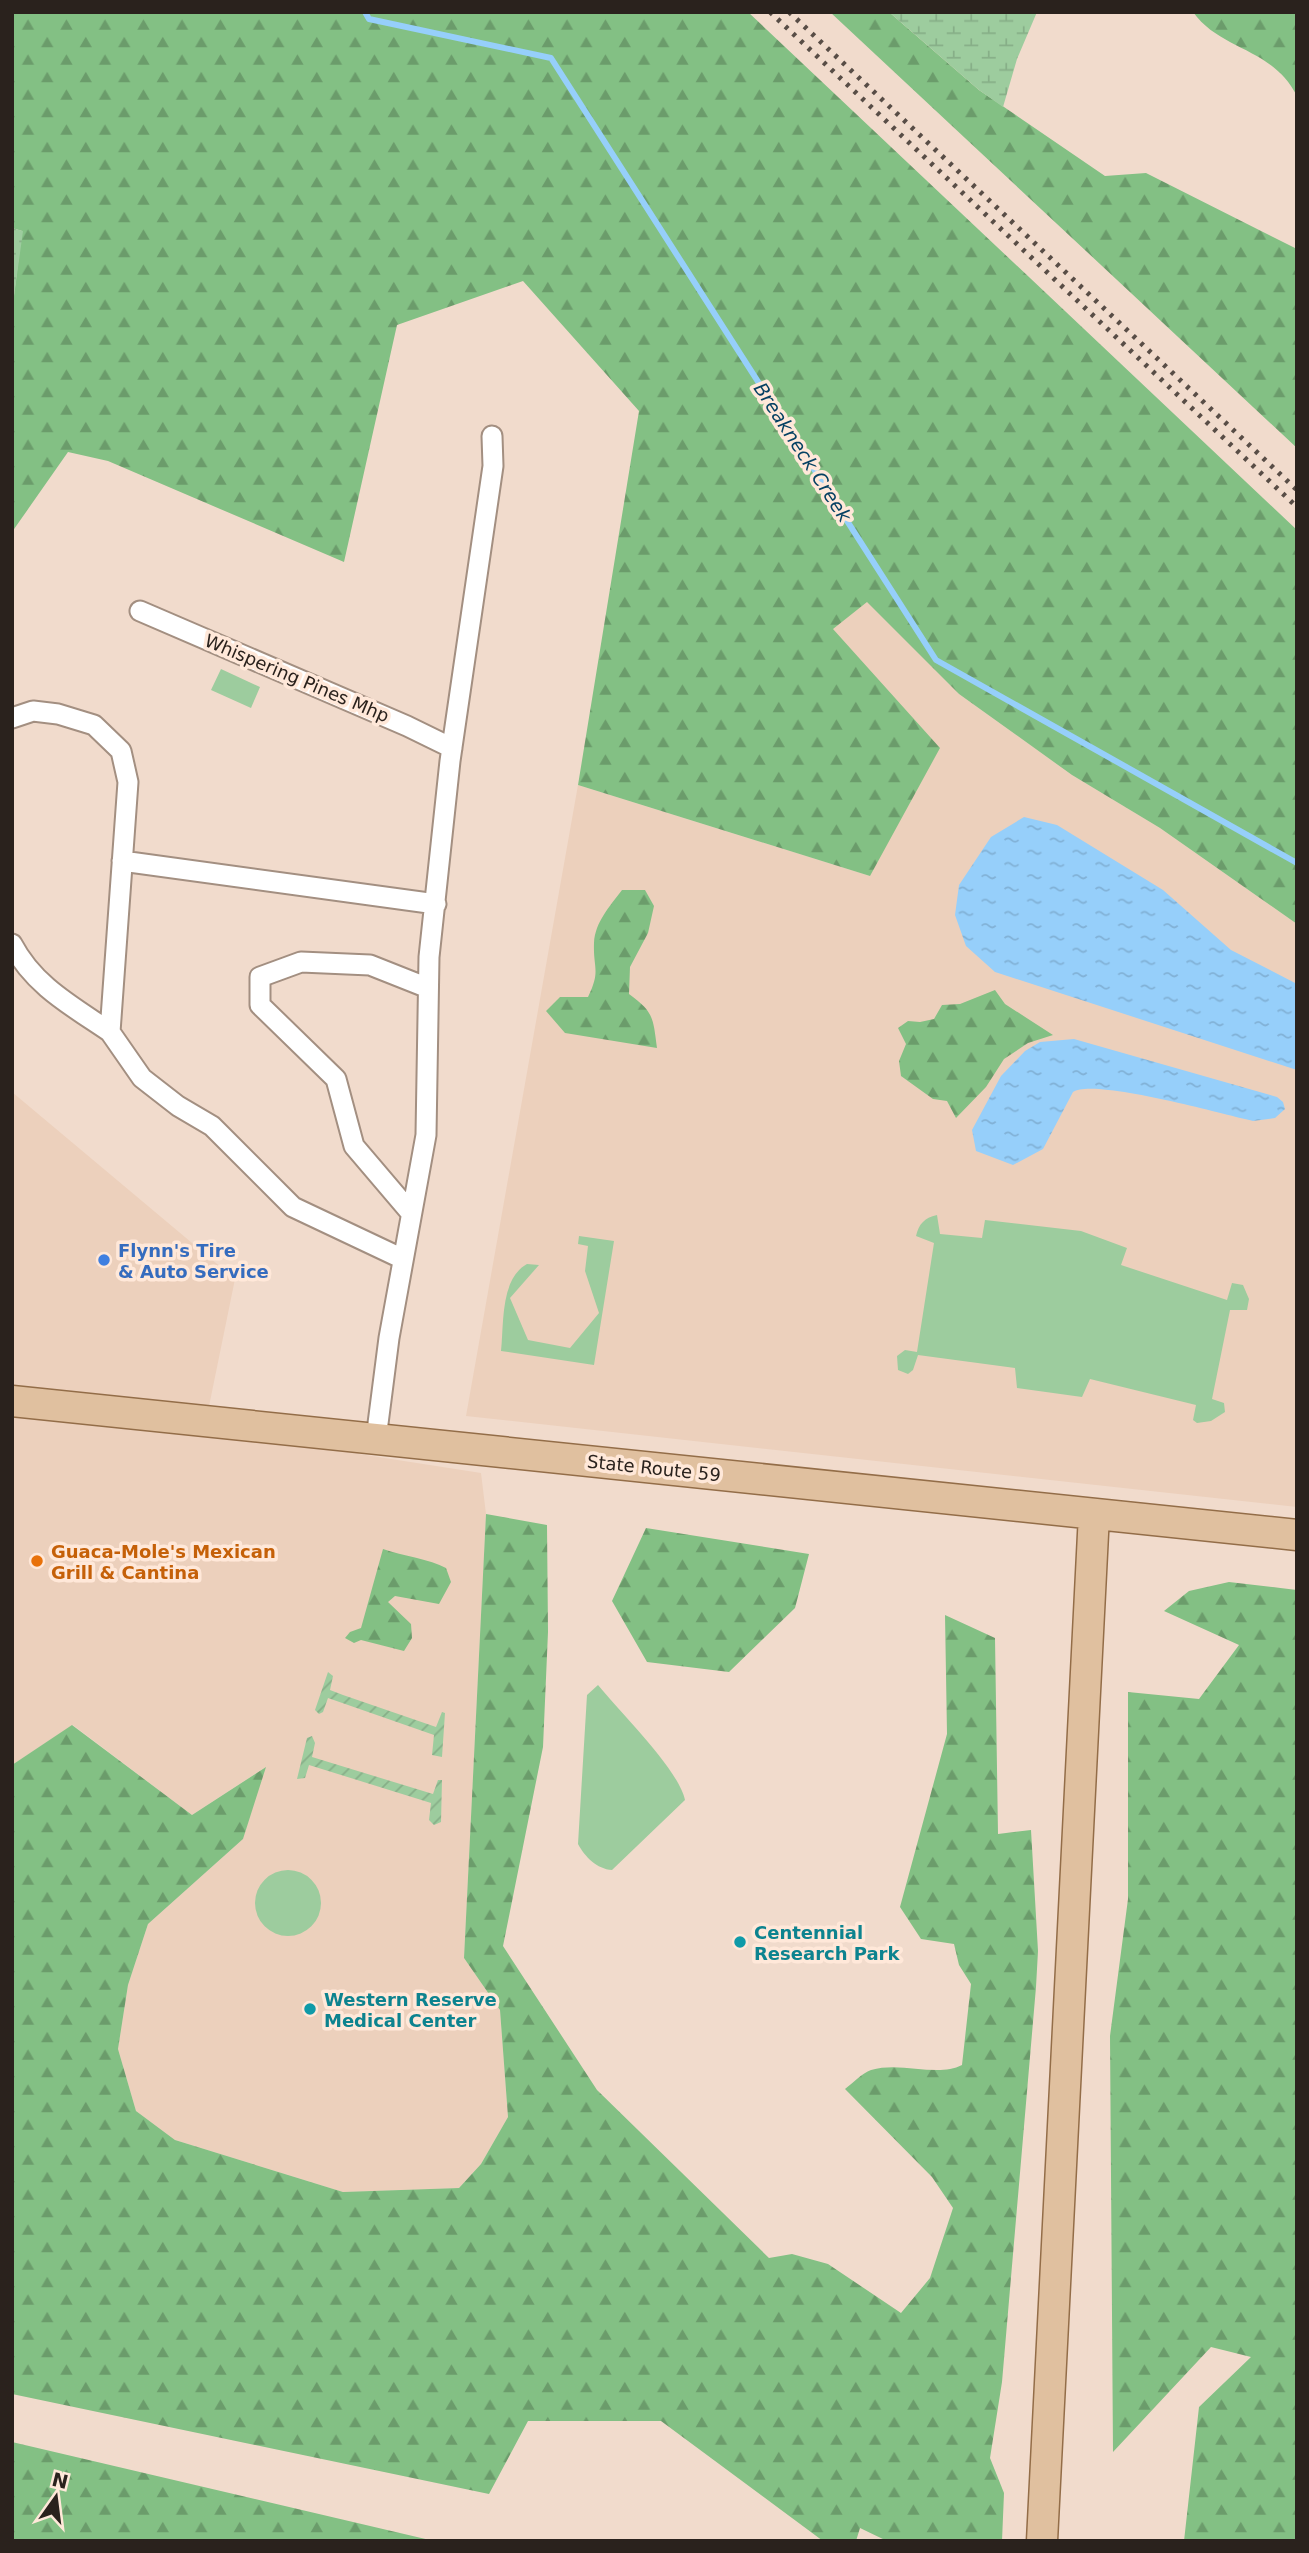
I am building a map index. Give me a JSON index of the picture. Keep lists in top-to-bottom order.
{
  "streets": {
    "main road": ["State Route 59"],
    "street": ["Whispering Pines Mhp"]
  },
  "water": ["Breakneck Creek"],
  "places": [
    "Flynn's Tire & Auto Service",
    "Guaca-Mole's Mexican Grill & Cantina",
    "Centennial Research Park",
    "Western Reserve Medical Center"
  ],
  "north": "top"
}
